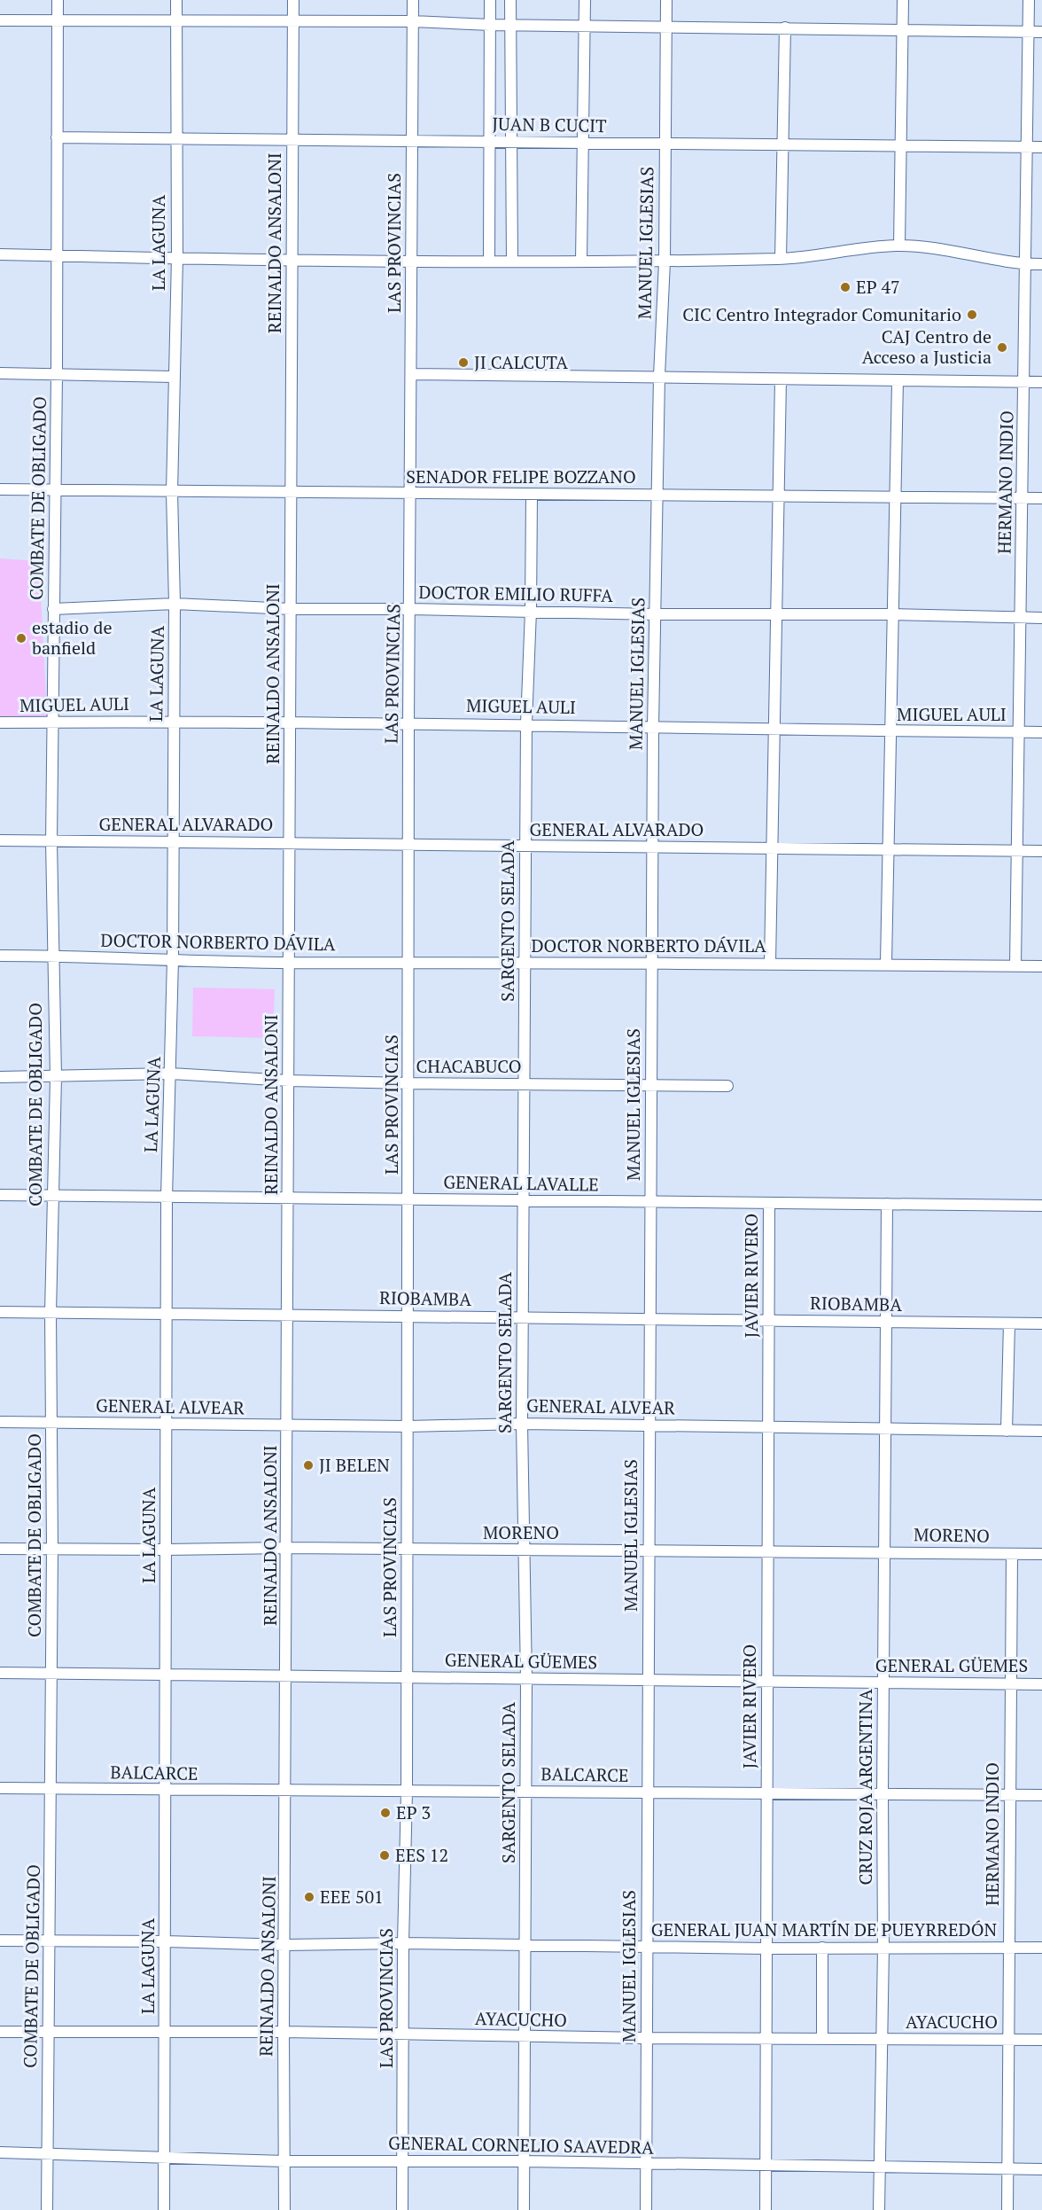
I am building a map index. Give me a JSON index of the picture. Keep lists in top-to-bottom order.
{
  "streets": {
    "street": [
      "JUAN B CUCIT",
      "LA LAGUNA",
      "REINALDO ANSALONI",
      "LAS PROVINCIAS",
      "MANUEL IGLESIAS",
      "SENADOR FELIPE BOZZANO",
      "HERMANO INDIO",
      "COMBATE DE OBLIGADO",
      "DOCTOR EMILIO RUFFA",
      "MIGUEL AULI",
      "GENERAL ALVARADO",
      "SARGENTO SELADA",
      "DOCTOR NORBERTO DÁVILA",
      "CHACABUCO",
      "GENERAL LAVALLE",
      "JAVIER RIVERO",
      "RIOBAMBA",
      "GENERAL ALVEAR",
      "MORENO",
      "GENERAL GÜEMES",
      "BALCARCE",
      "CRUZ ROJA ARGENTINA",
      "GENERAL JUAN MARTÍN DE PUEYRREDÓN",
      "AYACUCHO",
      "GENERAL CORNELIO SAAVEDRA"
    ]
  },
  "crossings": [
    ["JUAN B CUCIT", "LA LAGUNA"],
    ["JUAN B CUCIT", "REINALDO ANSALONI"],
    ["JUAN B CUCIT", "LAS PROVINCIAS"],
    ["JUAN B CUCIT", "MANUEL IGLESIAS"],
    ["JUAN B CUCIT", "HERMANO INDIO"],
    ["JUAN B CUCIT", "COMBATE DE OBLIGADO"],
    ["LA LAGUNA", "SENADOR FELIPE BOZZANO"],
    ["LA LAGUNA", "DOCTOR EMILIO RUFFA"],
    ["LA LAGUNA", "MIGUEL AULI"],
    ["LA LAGUNA", "GENERAL ALVARADO"],
    ["LA LAGUNA", "DOCTOR NORBERTO DÁVILA"],
    ["LA LAGUNA", "CHACABUCO"],
    ["LA LAGUNA", "GENERAL LAVALLE"],
    ["LA LAGUNA", "RIOBAMBA"],
    ["LA LAGUNA", "GENERAL ALVEAR"],
    ["LA LAGUNA", "MORENO"],
    ["LA LAGUNA", "GENERAL GÜEMES"],
    ["LA LAGUNA", "BALCARCE"],
    ["LA LAGUNA", "GENERAL JUAN MARTÍN DE PUEYRREDÓN"],
    ["LA LAGUNA", "AYACUCHO"],
    ["LA LAGUNA", "GENERAL CORNELIO SAAVEDRA"],
    ["REINALDO ANSALONI", "SENADOR FELIPE BOZZANO"],
    ["REINALDO ANSALONI", "DOCTOR EMILIO RUFFA"],
    ["REINALDO ANSALONI", "MIGUEL AULI"],
    ["REINALDO ANSALONI", "GENERAL ALVARADO"],
    ["REINALDO ANSALONI", "DOCTOR NORBERTO DÁVILA"],
    ["REINALDO ANSALONI", "CHACABUCO"],
    ["REINALDO ANSALONI", "GENERAL LAVALLE"],
    ["REINALDO ANSALONI", "RIOBAMBA"],
    ["REINALDO ANSALONI", "GENERAL ALVEAR"],
    ["REINALDO ANSALONI", "MORENO"],
    ["REINALDO ANSALONI", "GENERAL GÜEMES"],
    ["REINALDO ANSALONI", "BALCARCE"],
    ["REINALDO ANSALONI", "GENERAL JUAN MARTÍN DE PUEYRREDÓN"],
    ["REINALDO ANSALONI", "AYACUCHO"],
    ["REINALDO ANSALONI", "GENERAL CORNELIO SAAVEDRA"],
    ["LAS PROVINCIAS", "SENADOR FELIPE BOZZANO"],
    ["LAS PROVINCIAS", "DOCTOR EMILIO RUFFA"],
    ["LAS PROVINCIAS", "MIGUEL AULI"],
    ["LAS PROVINCIAS", "GENERAL ALVARADO"],
    ["LAS PROVINCIAS", "DOCTOR NORBERTO DÁVILA"],
    ["LAS PROVINCIAS", "CHACABUCO"],
    ["LAS PROVINCIAS", "GENERAL LAVALLE"],
    ["LAS PROVINCIAS", "RIOBAMBA"],
    ["LAS PROVINCIAS", "GENERAL ALVEAR"],
    ["LAS PROVINCIAS", "MORENO"],
    ["LAS PROVINCIAS", "GENERAL GÜEMES"],
    ["LAS PROVINCIAS", "BALCARCE"],
    ["LAS PROVINCIAS", "GENERAL JUAN MARTÍN DE PUEYRREDÓN"],
    ["LAS PROVINCIAS", "AYACUCHO"],
    ["LAS PROVINCIAS", "GENERAL CORNELIO SAAVEDRA"],
    ["MANUEL IGLESIAS", "SENADOR FELIPE BOZZANO"],
    ["MANUEL IGLESIAS", "DOCTOR EMILIO RUFFA"],
    ["MANUEL IGLESIAS", "MIGUEL AULI"],
    ["MANUEL IGLESIAS", "GENERAL ALVARADO"],
    ["MANUEL IGLESIAS", "DOCTOR NORBERTO DÁVILA"],
    ["MANUEL IGLESIAS", "CHACABUCO"],
    ["MANUEL IGLESIAS", "GENERAL LAVALLE"],
    ["MANUEL IGLESIAS", "RIOBAMBA"],
    ["MANUEL IGLESIAS", "GENERAL ALVEAR"],
    ["MANUEL IGLESIAS", "MORENO"],
    ["MANUEL IGLESIAS", "GENERAL GÜEMES"],
    ["MANUEL IGLESIAS", "BALCARCE"],
    ["MANUEL IGLESIAS", "GENERAL JUAN MARTÍN DE PUEYRREDÓN"],
    ["MANUEL IGLESIAS", "AYACUCHO"],
    ["MANUEL IGLESIAS", "GENERAL CORNELIO SAAVEDRA"],
    ["SENADOR FELIPE BOZZANO", "HERMANO INDIO"],
    ["SENADOR FELIPE BOZZANO", "COMBATE DE OBLIGADO"],
    ["SENADOR FELIPE BOZZANO", "SARGENTO SELADA"],
    ["HERMANO INDIO", "DOCTOR EMILIO RUFFA"],
    ["HERMANO INDIO", "MIGUEL AULI"],
    ["HERMANO INDIO", "GENERAL ALVARADO"],
    ["HERMANO INDIO", "DOCTOR NORBERTO DÁVILA"],
    ["HERMANO INDIO", "MORENO"],
    ["HERMANO INDIO", "GENERAL GÜEMES"],
    ["HERMANO INDIO", "BALCARCE"],
    ["HERMANO INDIO", "GENERAL JUAN MARTÍN DE PUEYRREDÓN"],
    ["HERMANO INDIO", "AYACUCHO"],
    ["HERMANO INDIO", "GENERAL CORNELIO SAAVEDRA"],
    ["COMBATE DE OBLIGADO", "DOCTOR EMILIO RUFFA"],
    ["COMBATE DE OBLIGADO", "MIGUEL AULI"],
    ["COMBATE DE OBLIGADO", "GENERAL ALVARADO"],
    ["COMBATE DE OBLIGADO", "DOCTOR NORBERTO DÁVILA"],
    ["COMBATE DE OBLIGADO", "CHACABUCO"],
    ["COMBATE DE OBLIGADO", "GENERAL LAVALLE"],
    ["COMBATE DE OBLIGADO", "RIOBAMBA"],
    ["COMBATE DE OBLIGADO", "GENERAL ALVEAR"],
    ["COMBATE DE OBLIGADO", "MORENO"],
    ["COMBATE DE OBLIGADO", "GENERAL GÜEMES"],
    ["COMBATE DE OBLIGADO", "BALCARCE"],
    ["COMBATE DE OBLIGADO", "GENERAL JUAN MARTÍN DE PUEYRREDÓN"],
    ["COMBATE DE OBLIGADO", "AYACUCHO"],
    ["COMBATE DE OBLIGADO", "GENERAL CORNELIO SAAVEDRA"],
    ["DOCTOR EMILIO RUFFA", "SARGENTO SELADA"],
    ["MIGUEL AULI", "SARGENTO SELADA"],
    ["GENERAL ALVARADO", "SARGENTO SELADA"],
    ["SARGENTO SELADA", "DOCTOR NORBERTO DÁVILA"],
    ["SARGENTO SELADA", "CHACABUCO"],
    ["SARGENTO SELADA", "GENERAL LAVALLE"],
    ["SARGENTO SELADA", "RIOBAMBA"],
    ["SARGENTO SELADA", "GENERAL ALVEAR"],
    ["SARGENTO SELADA", "MORENO"],
    ["SARGENTO SELADA", "GENERAL GÜEMES"],
    ["SARGENTO SELADA", "BALCARCE"],
    ["SARGENTO SELADA", "GENERAL JUAN MARTÍN DE PUEYRREDÓN"],
    ["SARGENTO SELADA", "AYACUCHO"],
    ["SARGENTO SELADA", "GENERAL CORNELIO SAAVEDRA"],
    ["GENERAL LAVALLE", "JAVIER RIVERO"],
    ["GENERAL LAVALLE", "CRUZ ROJA ARGENTINA"],
    ["JAVIER RIVERO", "RIOBAMBA"],
    ["JAVIER RIVERO", "GENERAL ALVEAR"],
    ["JAVIER RIVERO", "MORENO"],
    ["JAVIER RIVERO", "GENERAL GÜEMES"],
    ["JAVIER RIVERO", "BALCARCE"],
    ["JAVIER RIVERO", "GENERAL JUAN MARTÍN DE PUEYRREDÓN"],
    ["JAVIER RIVERO", "AYACUCHO"],
    ["JAVIER RIVERO", "GENERAL CORNELIO SAAVEDRA"],
    ["RIOBAMBA", "CRUZ ROJA ARGENTINA"],
    ["GENERAL ALVEAR", "CRUZ ROJA ARGENTINA"],
    ["MORENO", "CRUZ ROJA ARGENTINA"],
    ["GENERAL GÜEMES", "CRUZ ROJA ARGENTINA"],
    ["BALCARCE", "CRUZ ROJA ARGENTINA"],
    ["CRUZ ROJA ARGENTINA", "GENERAL JUAN MARTÍN DE PUEYRREDÓN"],
    ["CRUZ ROJA ARGENTINA", "AYACUCHO"],
    ["CRUZ ROJA ARGENTINA", "GENERAL CORNELIO SAAVEDRA"]
  ],
  "places": [
    "EP 47",
    "CIC Centro Integrador Comunitario",
    "CAJ Centro de Acceso a Justicia",
    "JI CALCUTA",
    "estadio de banfield",
    "JI BELEN",
    "EP 3",
    "EES 12",
    "EEE 501"
  ]
}
